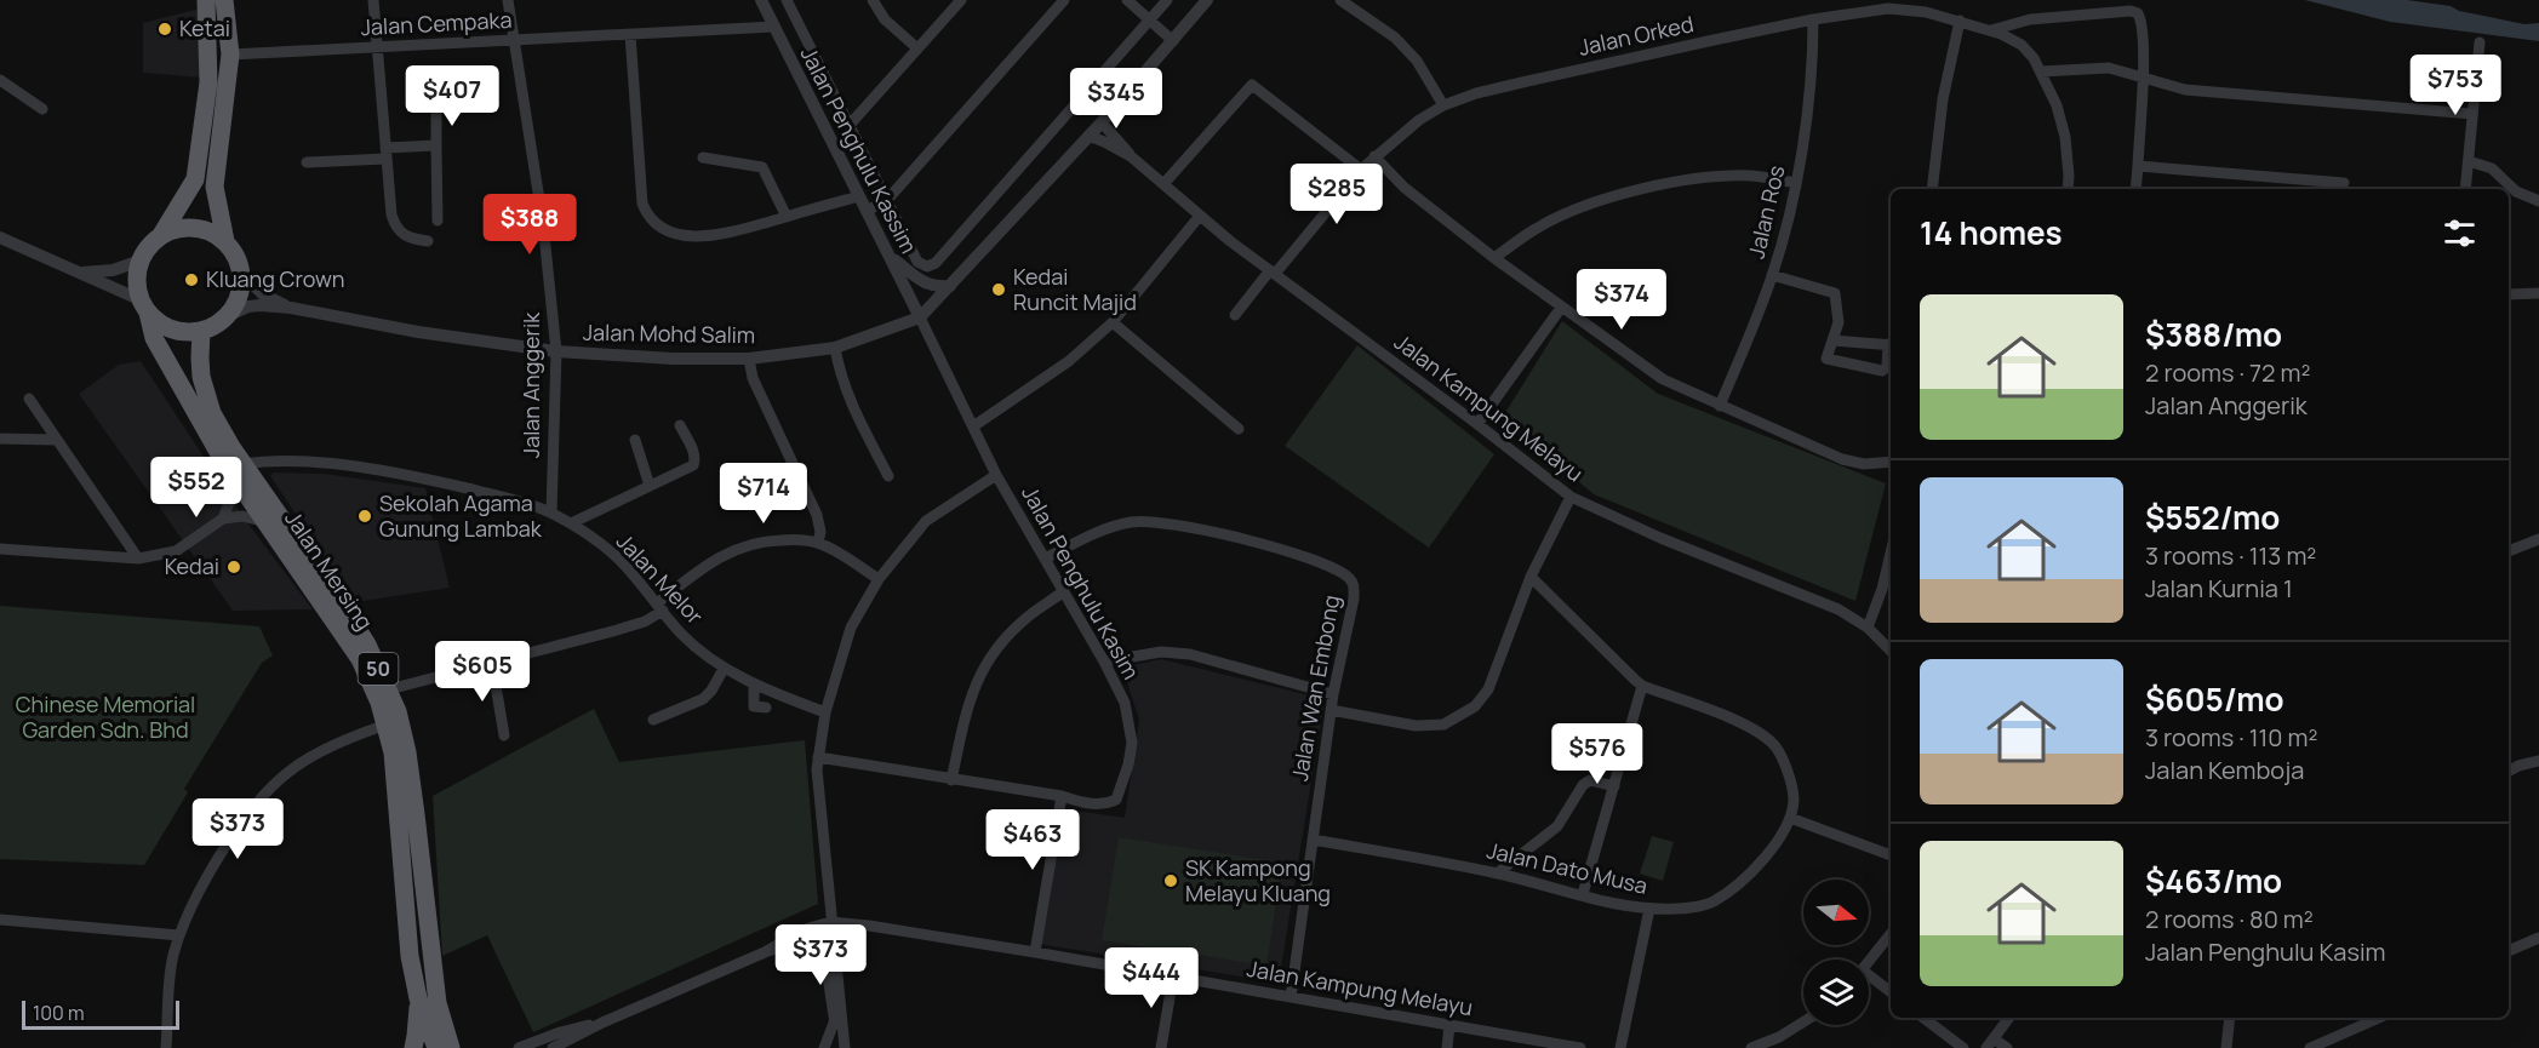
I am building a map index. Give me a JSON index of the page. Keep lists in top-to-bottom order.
{
  "streets": {
    "highway": ["Jalan Mersing", "50"],
    "street": [
      "Jalan Cempaka",
      "Jalan Orked",
      "Jalan Penghulu Kassim",
      "Jalan Ros",
      "Jalan Mohd Salim",
      "Jalan Anggerik",
      "Jalan Kampung Melayu",
      "Jalan Melor",
      "Jalan Penghulu Kasim",
      "Jalan Wan Embong",
      "Jalan Dato Musa"
    ]
  },
  "crossings": [
    ["Jalan Cempaka", "Jalan Penghulu Kassim"],
    ["Jalan Cempaka", "Jalan Anggerik"],
    ["Jalan Orked", "Jalan Ros"],
    ["Jalan Orked", "Jalan Kampung Melayu"],
    ["Jalan Penghulu Kassim", "Jalan Mohd Salim"],
    ["Jalan Penghulu Kassim", "Jalan Penghulu Kasim"],
    ["Jalan Mohd Salim", "Jalan Anggerik"],
    ["Jalan Mohd Salim", "Jalan Kampung Melayu"],
    ["Jalan Mohd Salim", "Jalan Mersing"],
    ["Jalan Mohd Salim", "Jalan Penghulu Kasim"],
    ["Jalan Mohd Salim", "50"],
    ["Jalan Anggerik", "Jalan Melor"],
    ["Jalan Kampung Melayu", "Jalan Wan Embong"],
    ["Jalan Mersing", "Jalan Melor"],
    ["Jalan Mersing", "50"],
    ["Jalan Penghulu Kasim", "Jalan Wan Embong"],
    ["Jalan Wan Embong", "Jalan Dato Musa"]
  ],
  "parks": ["Chinese Memorial Garden Sdn. Bhd"],
  "places": [
    "Ketai",
    "Kluang Crown",
    "Kedai Runcit Majid",
    "Sekolah Agama Gunung Lambak",
    "Kedai",
    "SK Kampong Melayu Kluang"
  ],
  "scale_bar": "100 m",
  "north": "right",
  "page": {
    "price": [
      "$753",
      "$407",
      "$345",
      "$285",
      "$388",
      "$374",
      "$552",
      "$714",
      "$605",
      "$576",
      "$373",
      "$463",
      "$373",
      "$444"
    ],
    "heading": "14 homes",
    "list": [
      {
        "name": "$388/mo",
        "note": "2 rooms · 72 m² · Jalan Anggerik"
      },
      {
        "name": "$552/mo",
        "note": "3 rooms · 113 m² · Jalan Kurnia 1"
      },
      {
        "name": "$605/mo",
        "note": "3 rooms · 110 m² · Jalan Kemboja"
      },
      {
        "name": "$463/mo",
        "note": "2 rooms · 80 m² · Jalan Penghulu Kasim"
      }
    ],
    "scale": "100 m"
  }
}
